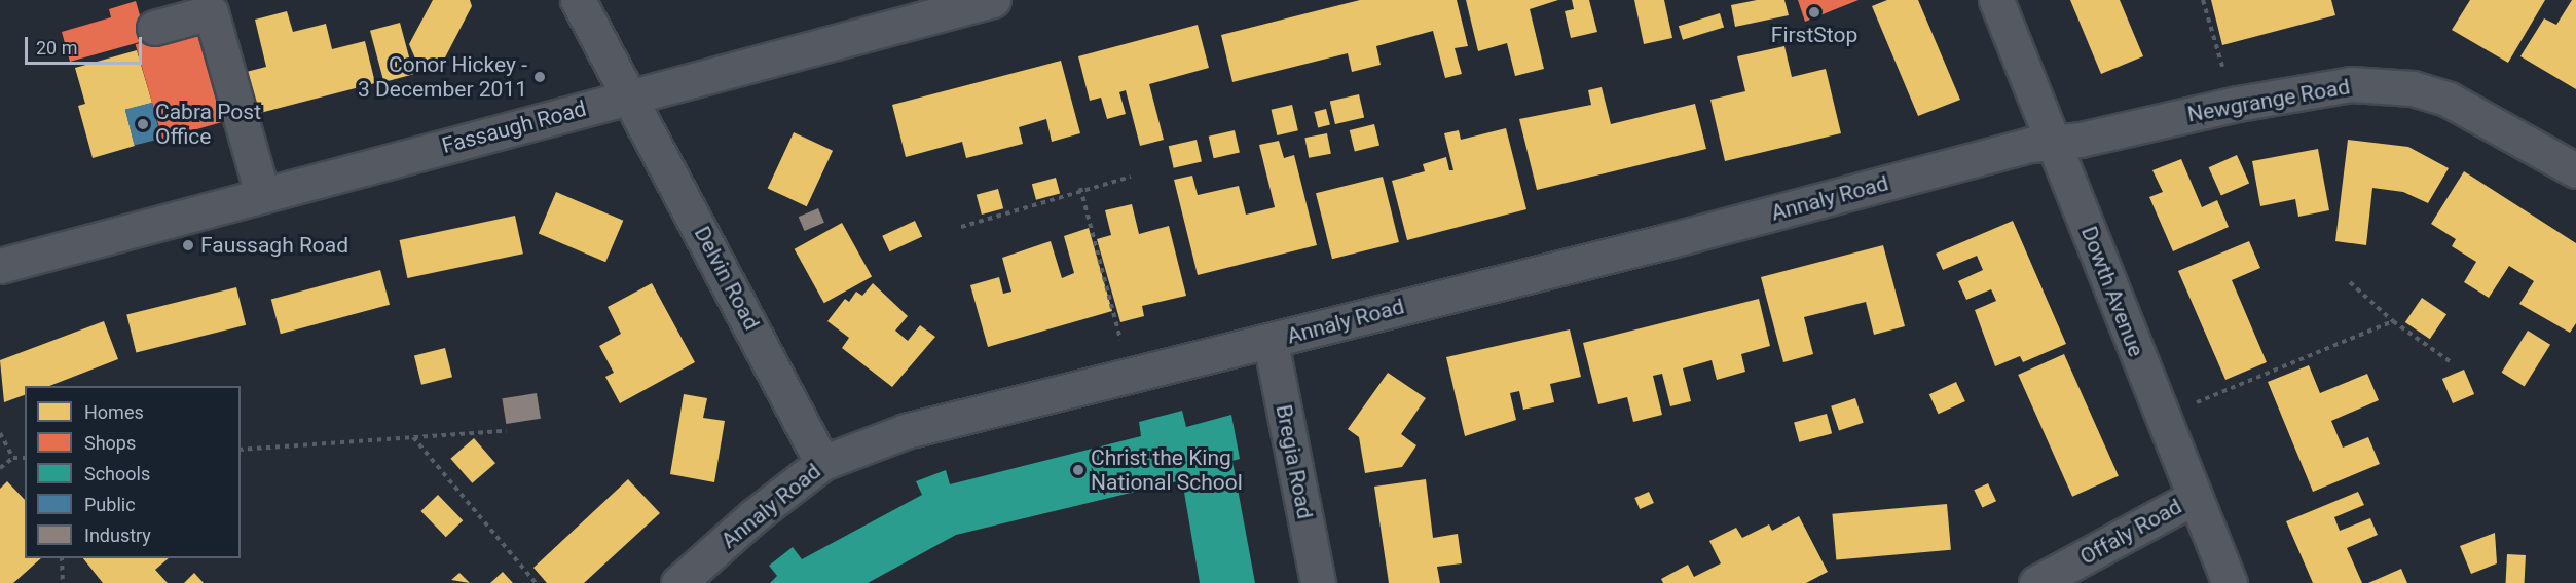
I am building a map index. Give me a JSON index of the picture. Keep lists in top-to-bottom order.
{
  "streets": {
    "street": [
      "Newgrange Road",
      "Fassaugh Road",
      "Annaly Road",
      "Delvin Road",
      "Dowth Avenue",
      "Bregia Road",
      "Offaly Road"
    ]
  },
  "crossings": [
    ["Newgrange Road", "Annaly Road"],
    ["Newgrange Road", "Dowth Avenue"],
    ["Fassaugh Road", "Delvin Road"],
    ["Annaly Road", "Delvin Road"],
    ["Annaly Road", "Dowth Avenue"],
    ["Annaly Road", "Bregia Road"],
    ["Dowth Avenue", "Offaly Road"]
  ],
  "places": [
    "FirstStop",
    "Conor Hickey - 3 December 2011",
    "Cabra Post Office",
    "Faussagh Road",
    "Christ the King National School"
  ],
  "legend": [
    "Homes",
    "Shops",
    "Schools",
    "Public",
    "Industry"
  ],
  "scale_bar": "20 m"
}
